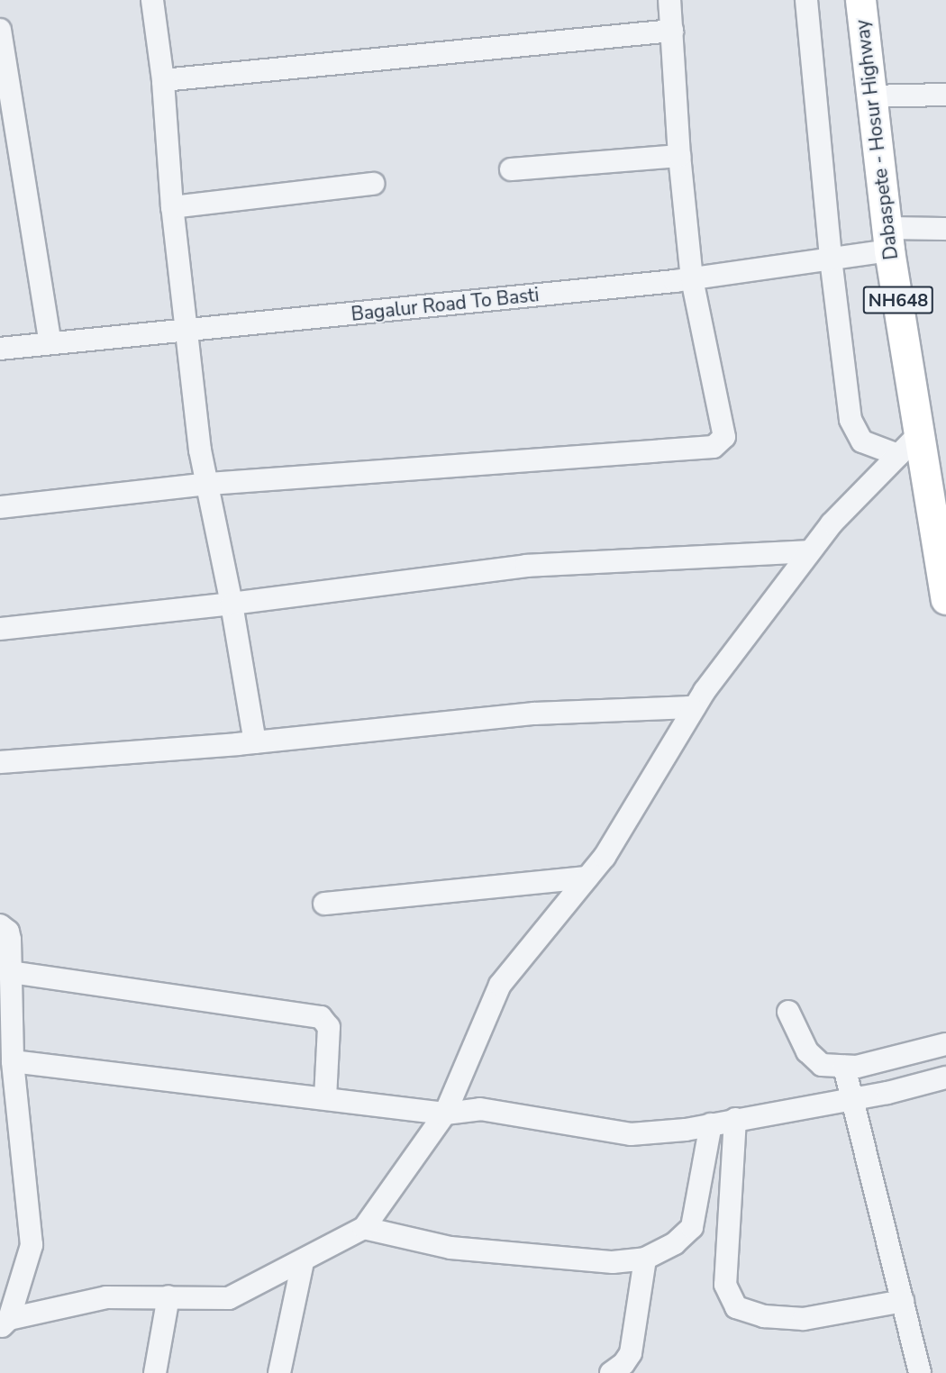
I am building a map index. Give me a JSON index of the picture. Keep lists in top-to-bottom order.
{
  "streets": {
    "highway": ["Dabaspete - Hosur Highway", "NH648"],
    "street": ["Bagalur Road To Basti"]
  },
  "crossings": [
    ["Dabaspete - Hosur Highway", "Bagalur Road To Basti"]
  ]
}
